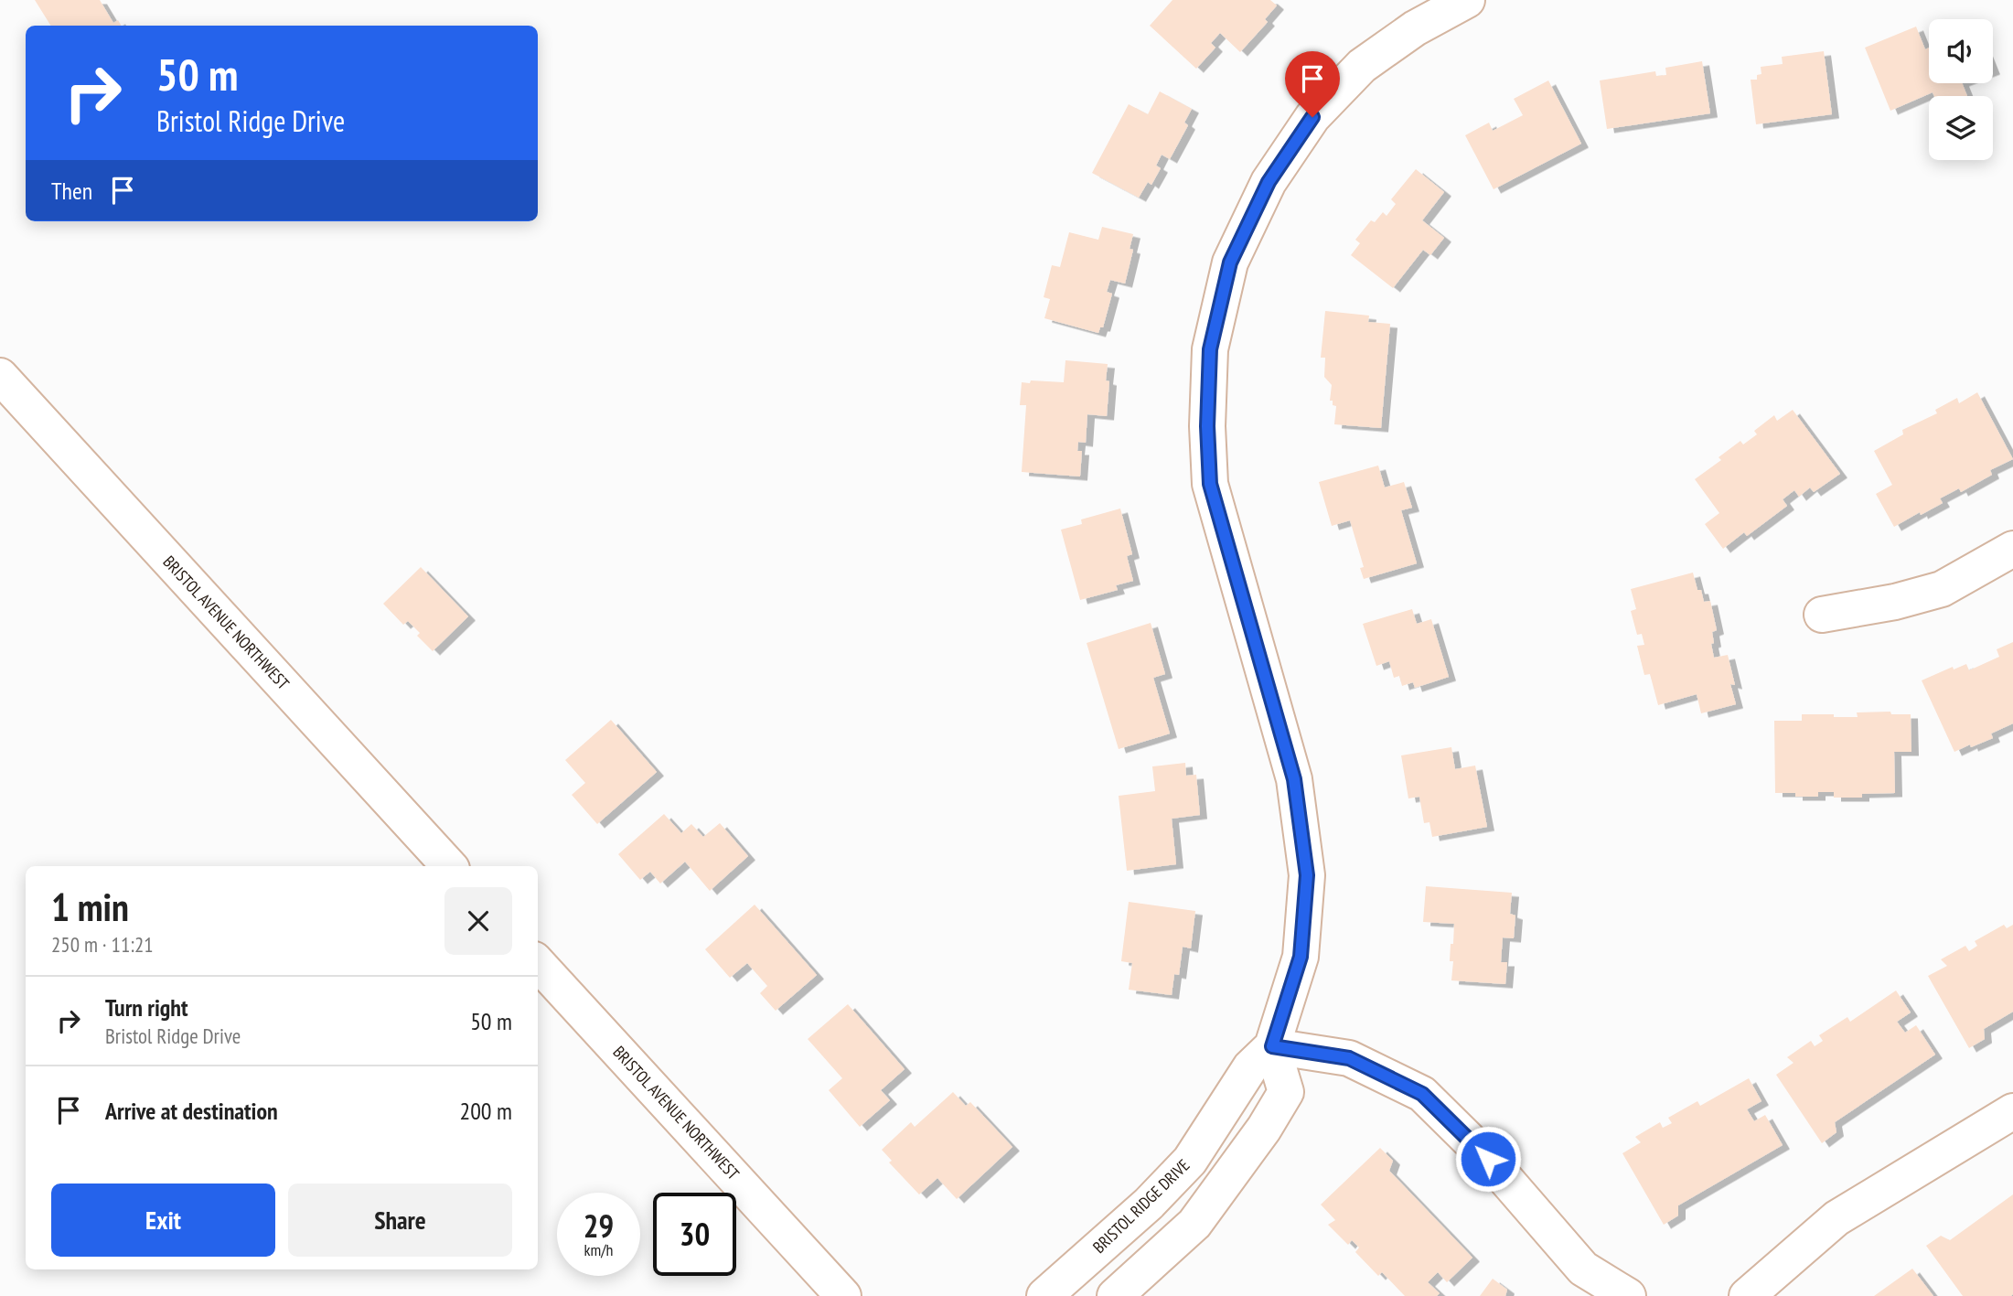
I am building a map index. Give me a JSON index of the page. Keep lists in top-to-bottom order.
{
  "streets": {
    "street": ["BRISTOL AVENUE NORTHWEST", "BRISTOL RIDGE DRIVE"]
  },
  "page": {
    "turn": ["50 m", "Bristol Ridge Drive"],
    "then": "Then",
    "heading": ["1 min", "250 m · 11:21"],
    "list": [
      {
        "name": "Turn right",
        "note": "Bristol Ridge Drive",
        "value": "50 m"
      },
      {
        "name": "Arrive at destination",
        "value": "200 m"
      }
    ],
    "buttons": ["Exit", "Share"],
    "speed": "29 km/h",
    "limit": "30"
  }
}
